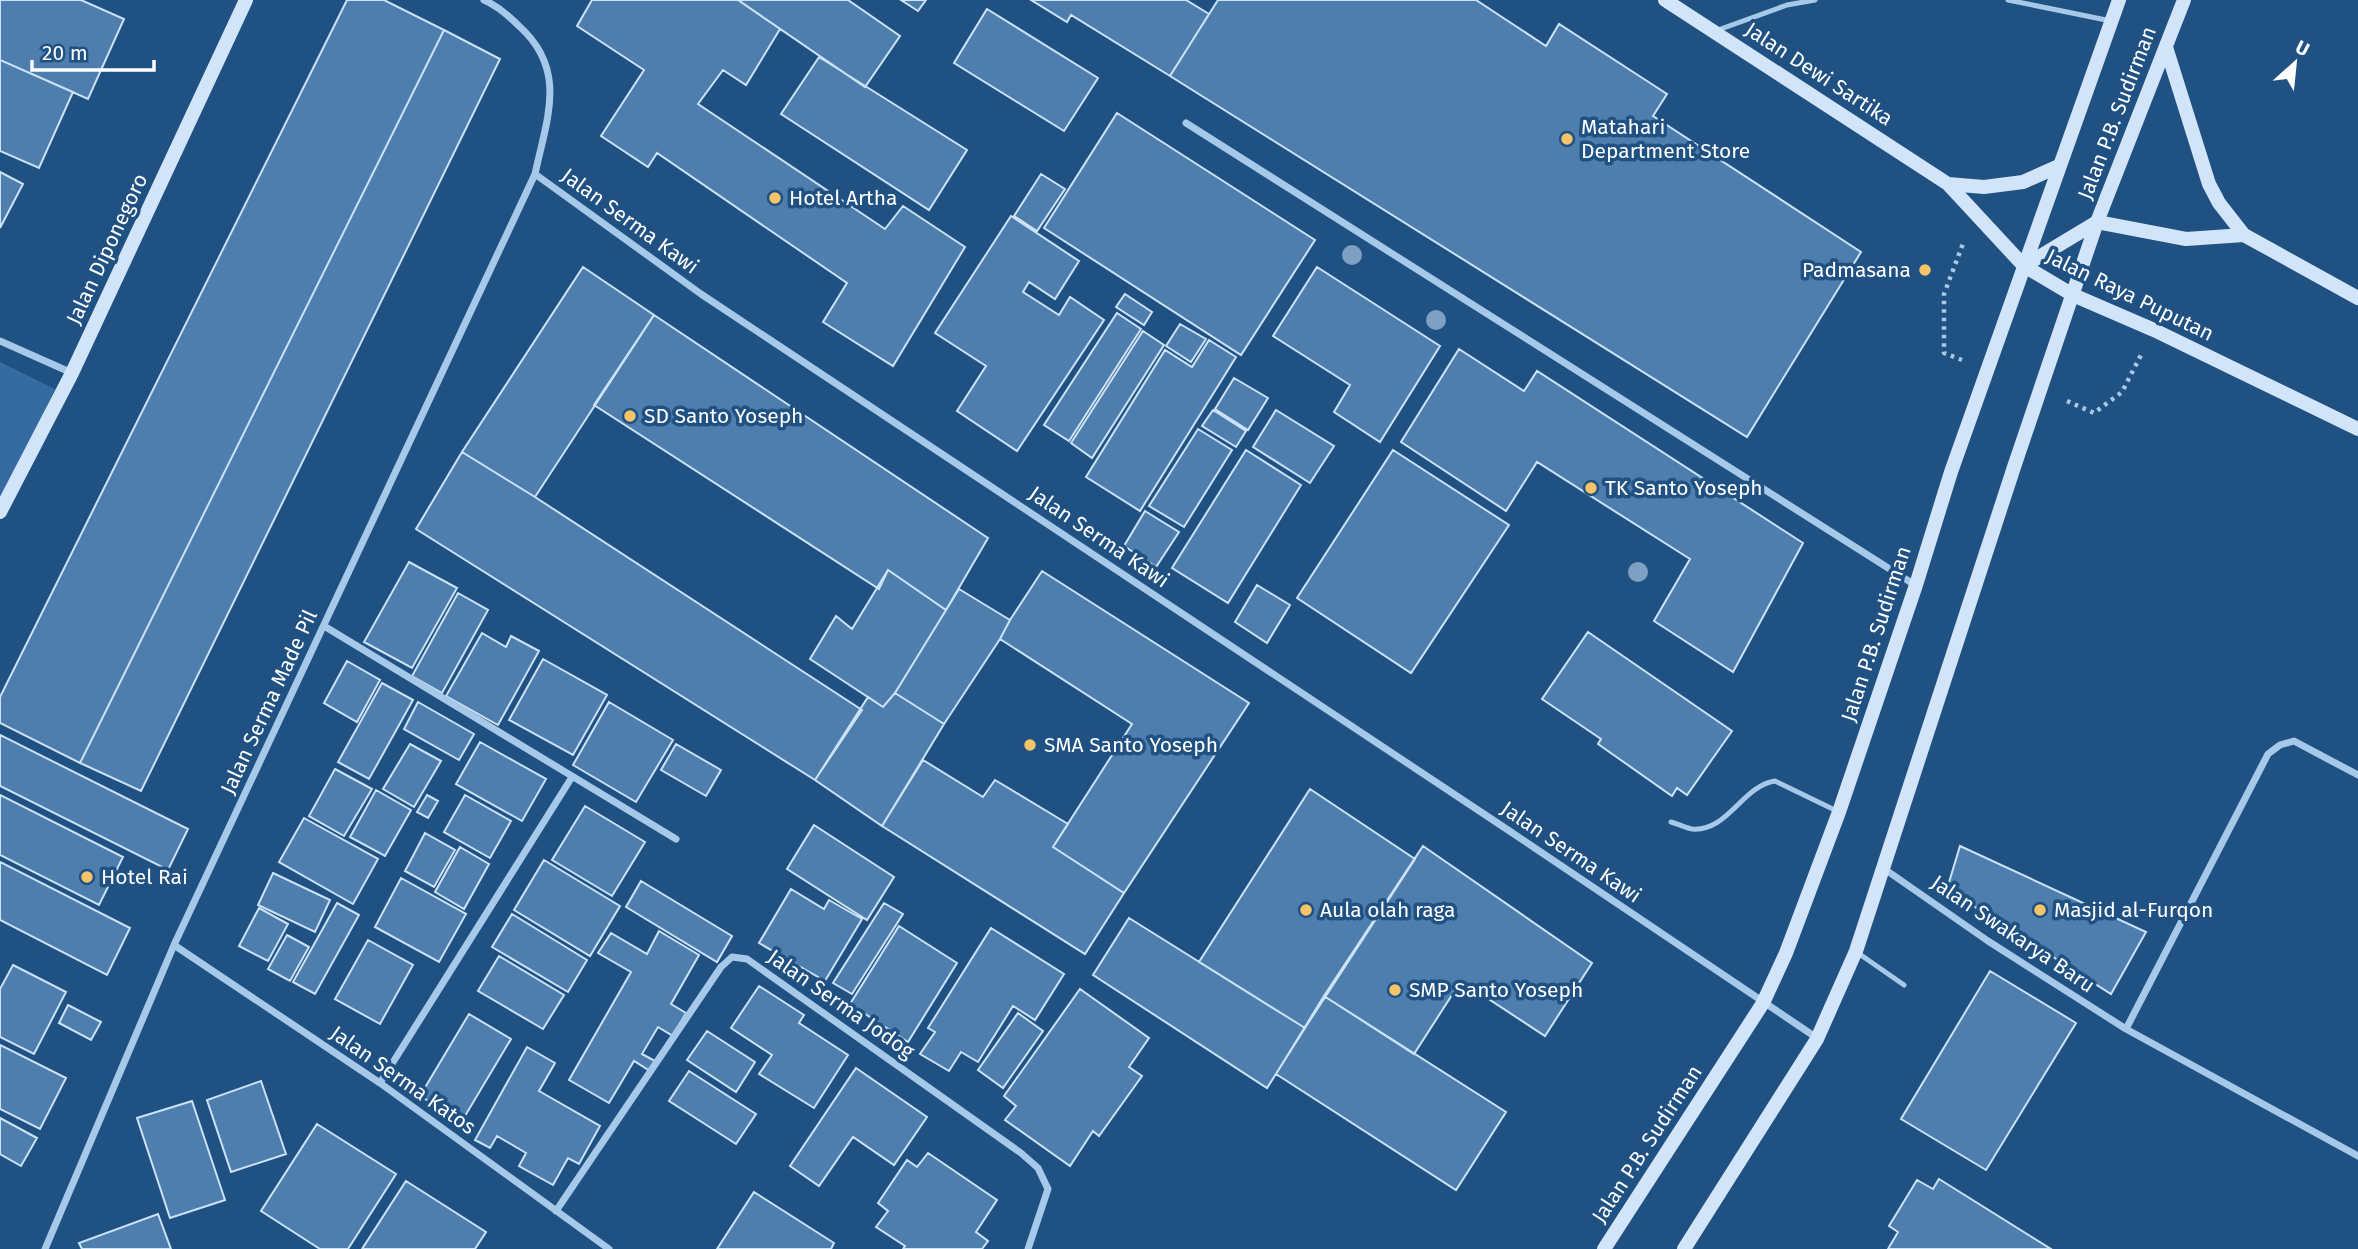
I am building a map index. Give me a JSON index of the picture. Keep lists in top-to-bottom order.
{
  "streets": {
    "main road": [
      "Jalan Dewi Sartika",
      "Jalan P.B. Sudirman",
      "Jalan Diponegoro",
      "Jalan Raya Puputan"
    ],
    "street": [
      "Jalan Serma Kawi",
      "Jalan Serma Made Pil",
      "Jalan Swakarya Baru",
      "Jalan Serma Jodog",
      "Jalan Serma Katos"
    ]
  },
  "crossings": [
    ["Jalan Dewi Sartika", "Jalan P.B. Sudirman"],
    ["Jalan Dewi Sartika", "Jalan Raya Puputan"],
    ["Jalan P.B. Sudirman", "Jalan Serma Kawi"],
    ["Jalan P.B. Sudirman", "Jalan Raya Puputan"],
    ["Jalan P.B. Sudirman", "Jalan Swakarya Baru"],
    ["Jalan Serma Kawi", "Jalan Serma Made Pil"],
    ["Jalan Serma Made Pil", "Jalan Serma Katos"],
    ["Jalan Serma Jodog", "Jalan Serma Katos"]
  ],
  "places": [
    "Matahari Department Store",
    "Hotel Artha",
    "Padmasana",
    "SD Santo Yoseph",
    "TK Santo Yoseph",
    "SMA Santo Yoseph",
    "Hotel Rai",
    "Aula olah raga",
    "Masjid al-Furqon",
    "SMP Santo Yoseph"
  ],
  "scale_bar": "20 m",
  "north": "top right"
}
